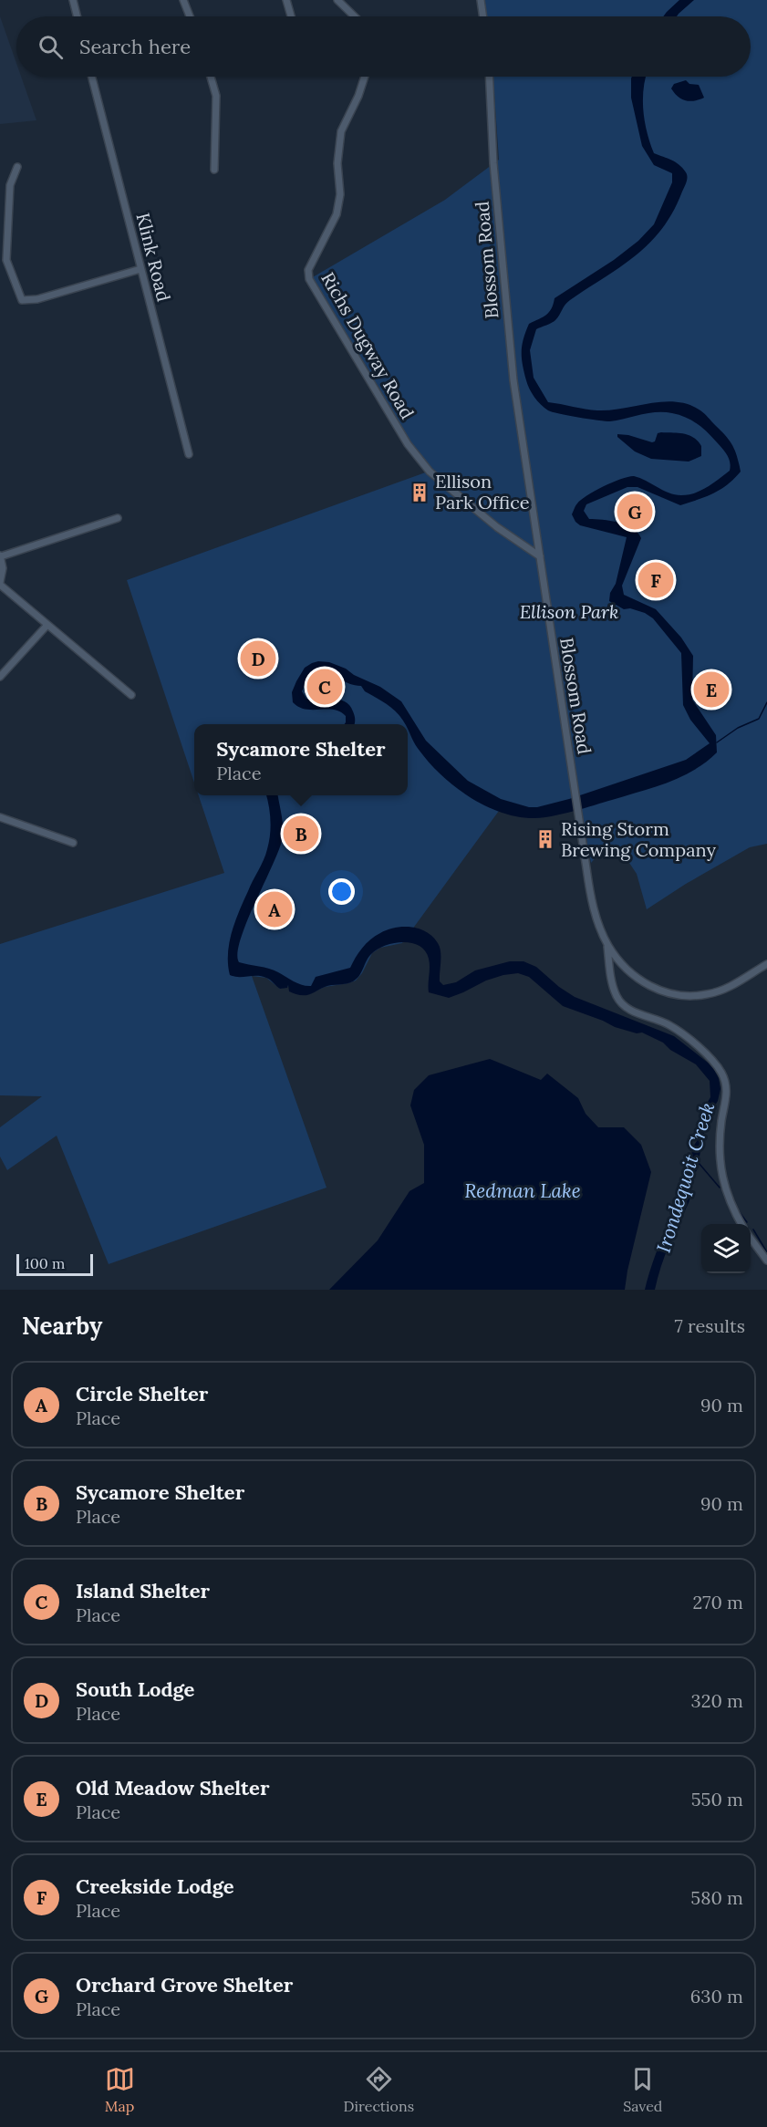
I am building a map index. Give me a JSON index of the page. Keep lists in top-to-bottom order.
{
  "streets": {
    "street": ["Klink Road", "Blossom Road", "Richs Dugway Road"]
  },
  "crossings": [
    ["Blossom Road", "Richs Dugway Road"]
  ],
  "water": ["Irondequoit Creek", "Redman Lake"],
  "parks": ["Ellison Park"],
  "places": {
    "building": ["Ellison Park Office", "Rising Storm Brewing Company"]
  },
  "scale_bar": "100 m",
  "page": {
    "search": "Search here",
    "pins": [
      "G",
      "F",
      "D",
      "C",
      "E",
      "B",
      "A"
    ],
    "popup": ["Sycamore Shelter", "Place"],
    "scale": "100 m",
    "heading": ["Nearby", "7 results"],
    "list": [
      {
        "mark": "A",
        "name": "Circle Shelter",
        "note": "Place",
        "value": "90 m"
      },
      {
        "mark": "B",
        "name": "Sycamore Shelter",
        "note": "Place",
        "value": "90 m"
      },
      {
        "mark": "C",
        "name": "Island Shelter",
        "note": "Place",
        "value": "270 m"
      },
      {
        "mark": "D",
        "name": "South Lodge",
        "note": "Place",
        "value": "320 m"
      },
      {
        "mark": "E",
        "name": "Old Meadow Shelter",
        "note": "Place",
        "value": "550 m"
      },
      {
        "mark": "F",
        "name": "Creekside Lodge",
        "note": "Place",
        "value": "580 m"
      },
      {
        "mark": "G",
        "name": "Orchard Grove Shelter",
        "note": "Place",
        "value": "630 m"
      }
    ],
    "nav": ["Map", "Directions", "Saved"]
  }
}
